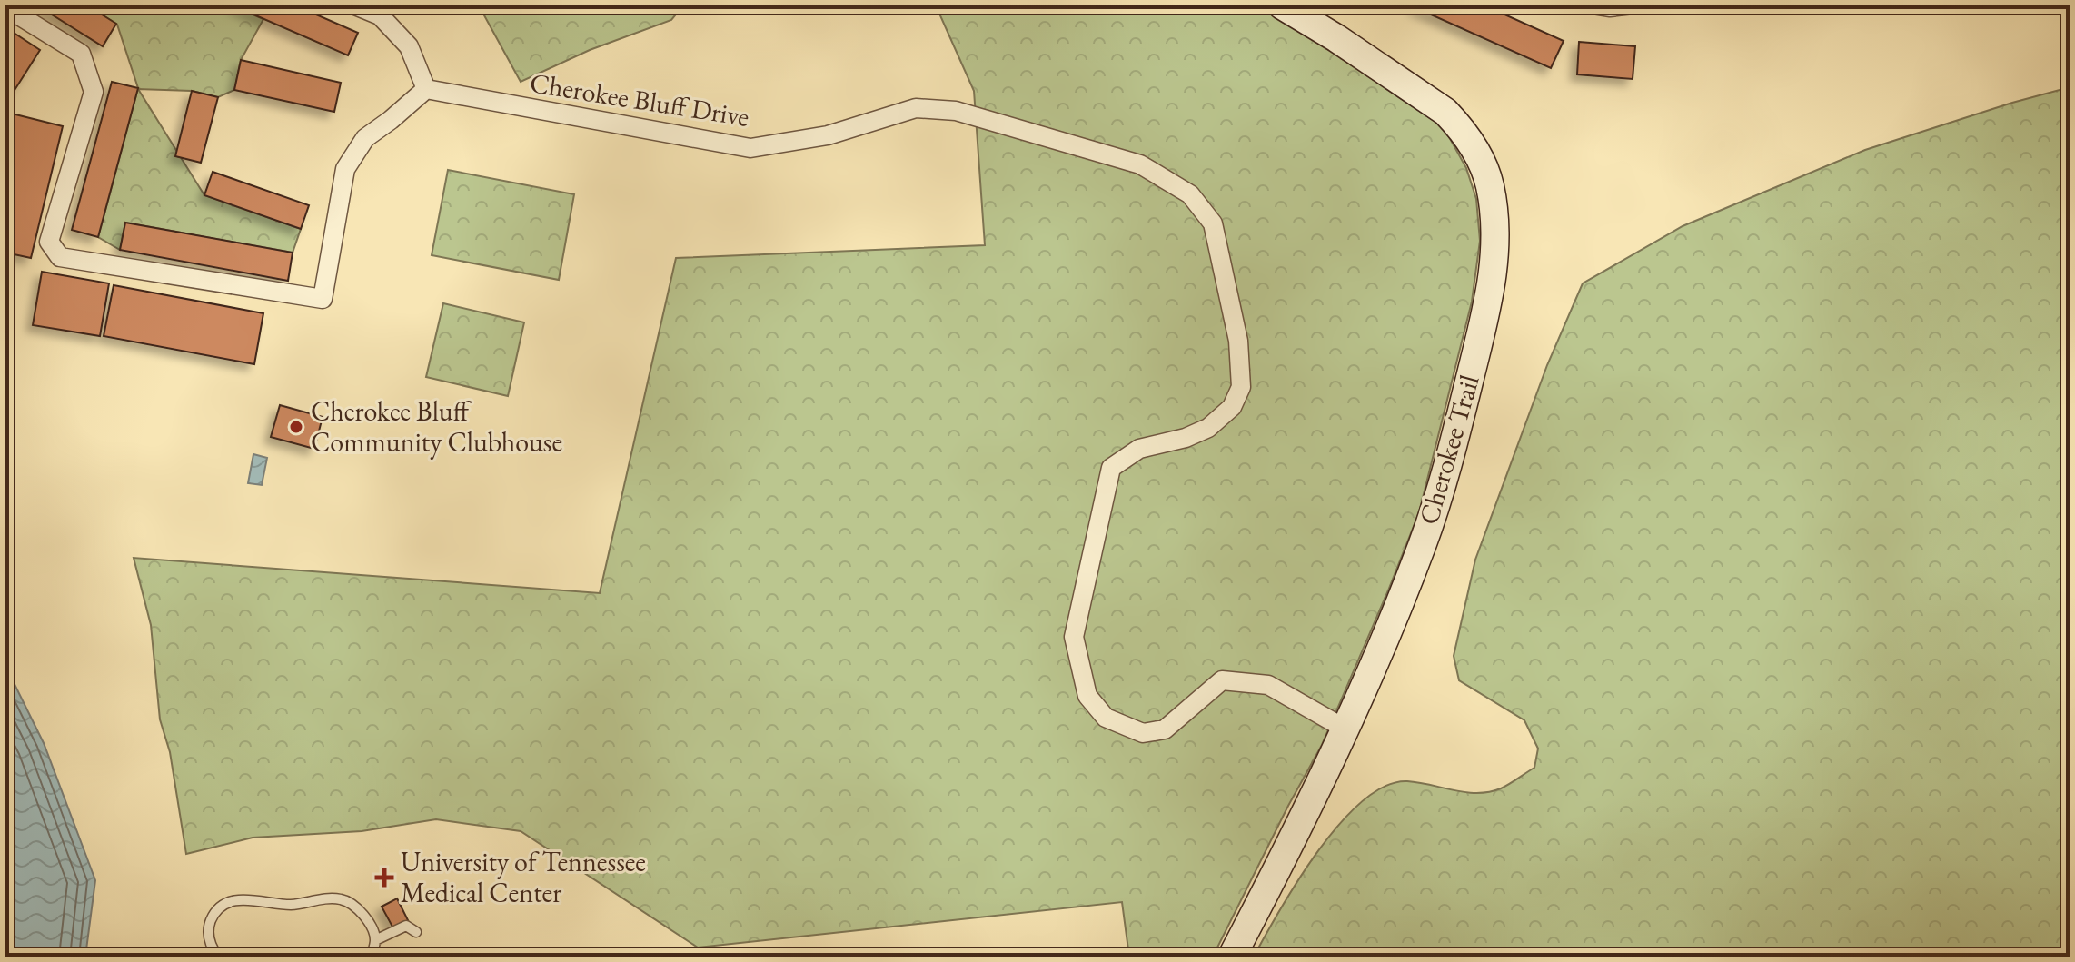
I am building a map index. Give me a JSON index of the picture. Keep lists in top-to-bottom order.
{
  "streets": {
    "street": ["Cherokee Bluff Drive", "Cherokee Trail"]
  },
  "crossings": [
    ["Cherokee Bluff Drive", "Cherokee Trail"]
  ],
  "places": {
    "other": ["Cherokee Bluff Community Clubhouse"],
    "health": ["University of Tennessee Medical Center"]
  }
}
